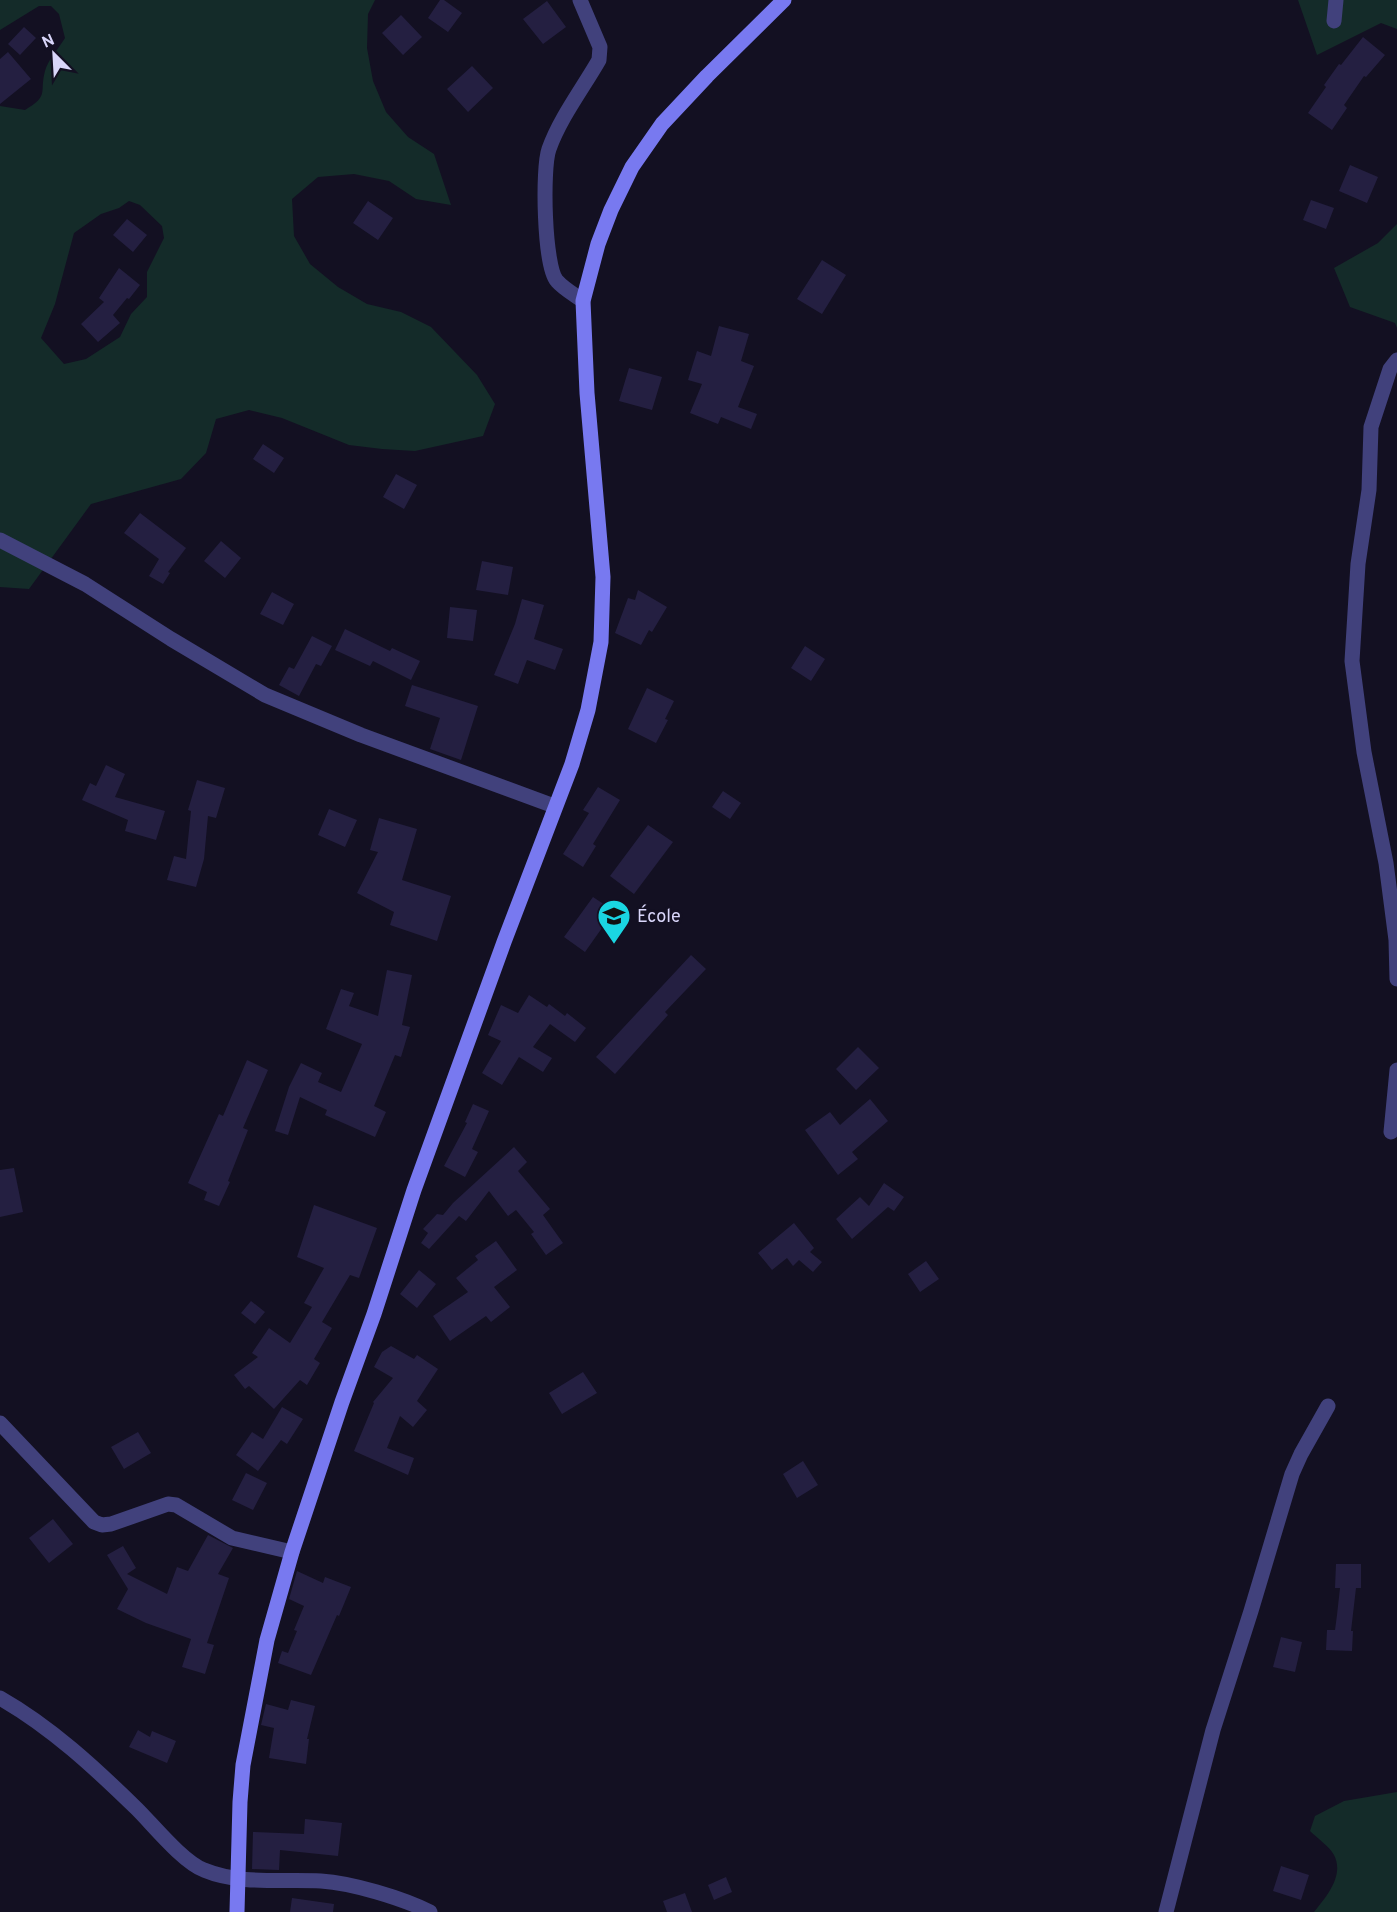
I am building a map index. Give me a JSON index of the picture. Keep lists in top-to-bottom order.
{
  "places": {
    "school or university": ["École"]
  },
  "north": "top left"
}
